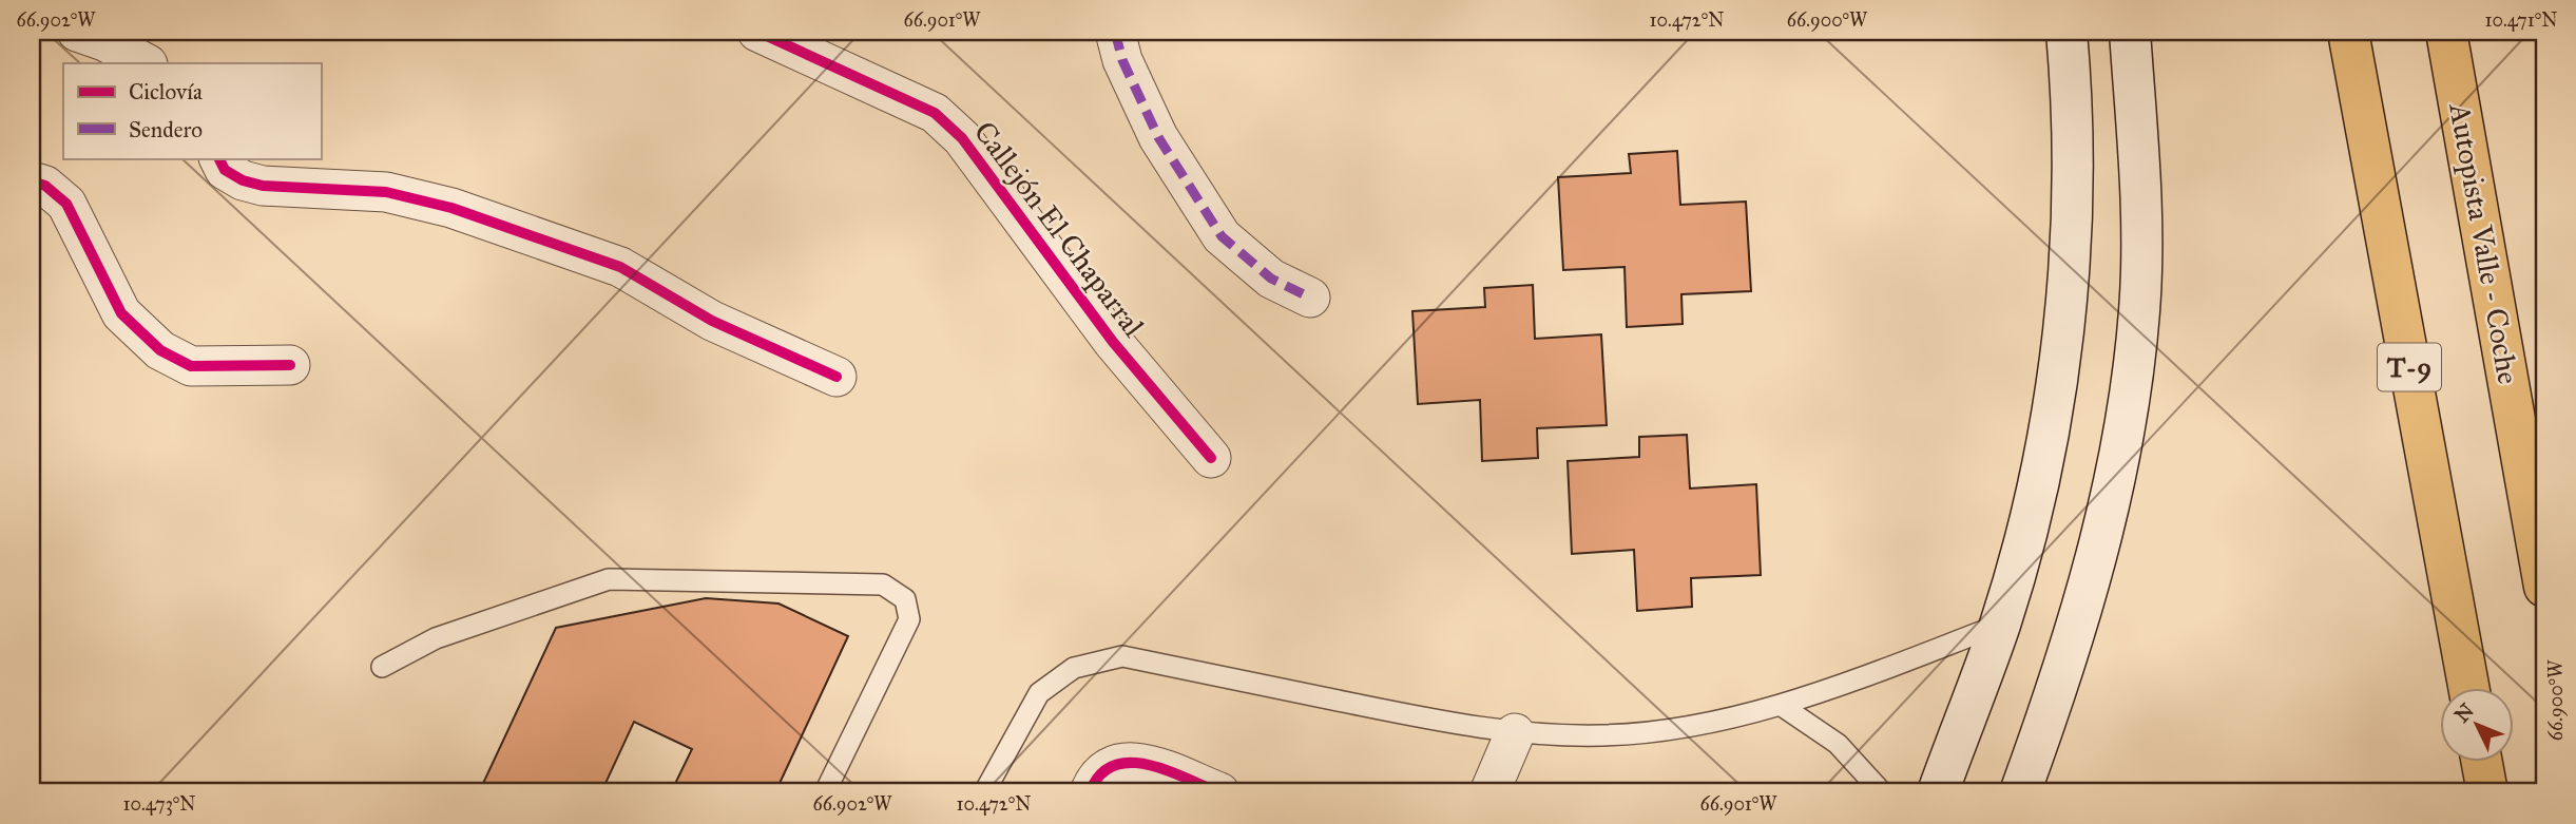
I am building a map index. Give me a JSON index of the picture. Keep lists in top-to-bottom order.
{
  "streets": {
    "highway": ["Autopista Valle - Coche", "T-9"],
    "street": ["Callejón El Chaparral"]
  },
  "legend": ["Ciclovía", "Sendero"],
  "north": "top left",
  "coordinates": [
    "66.902°W",
    "66.901°W",
    "10.472°N",
    "66.900°W",
    "10.471°N",
    "10.473°N"
  ]
}
